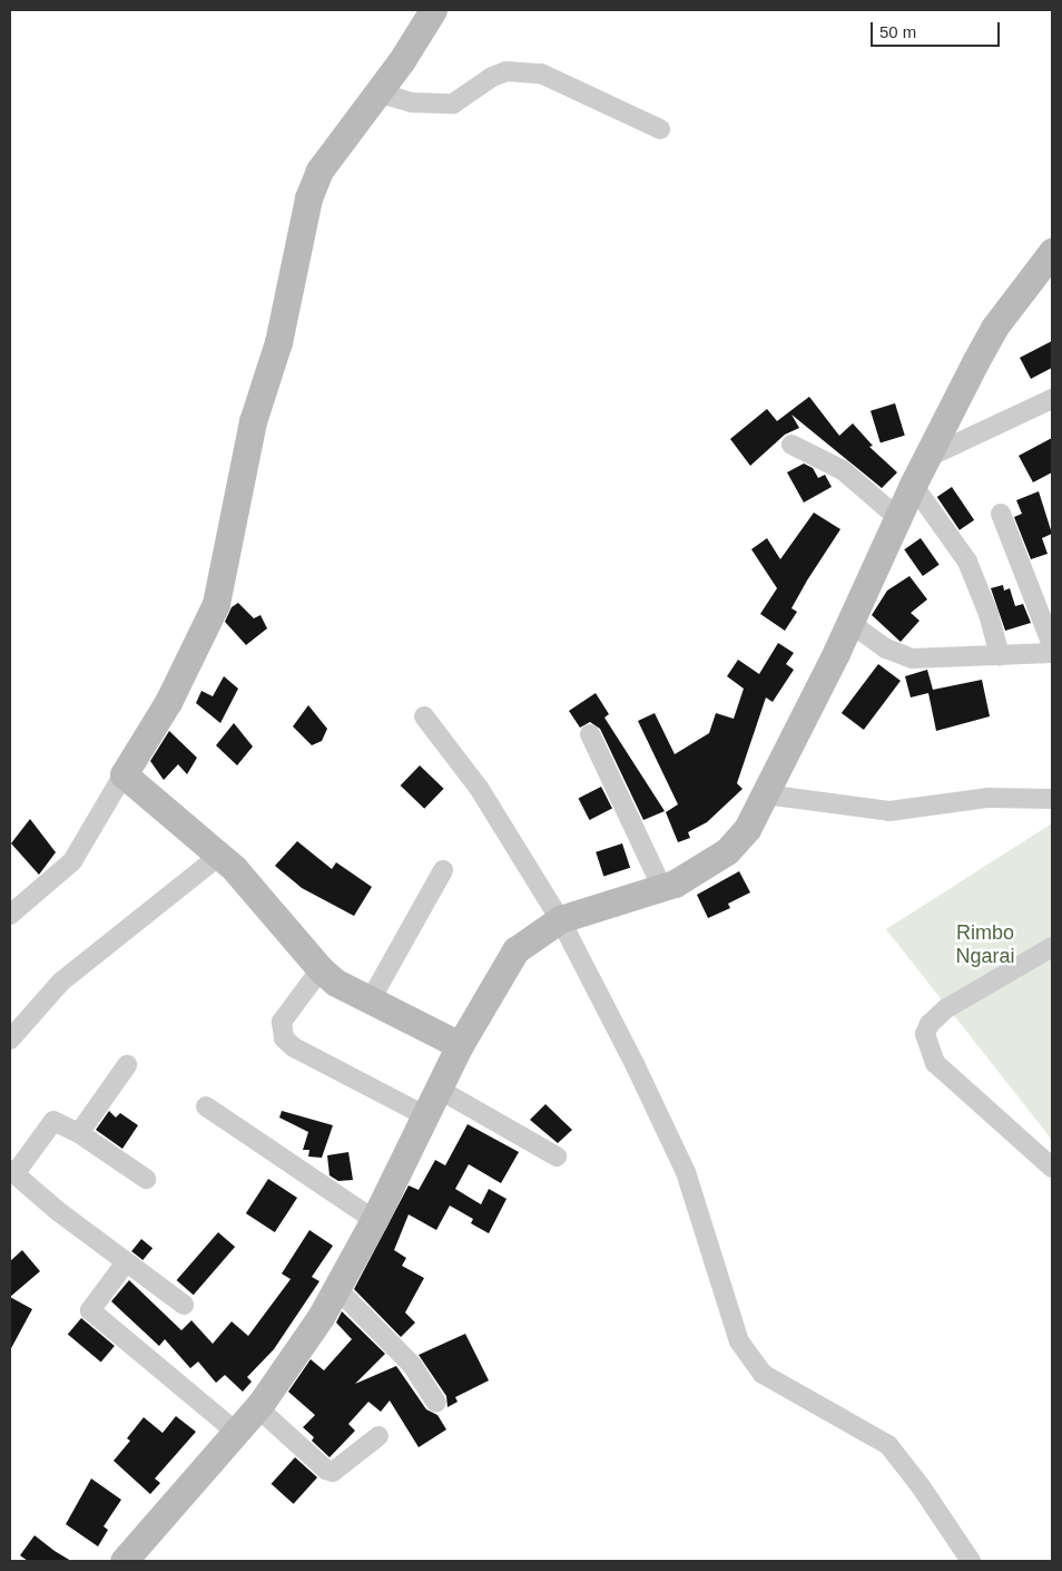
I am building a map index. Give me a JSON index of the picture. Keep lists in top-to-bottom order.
{
  "parks": ["Rimbo Ngarai"],
  "scale_bar": "50 m"
}
